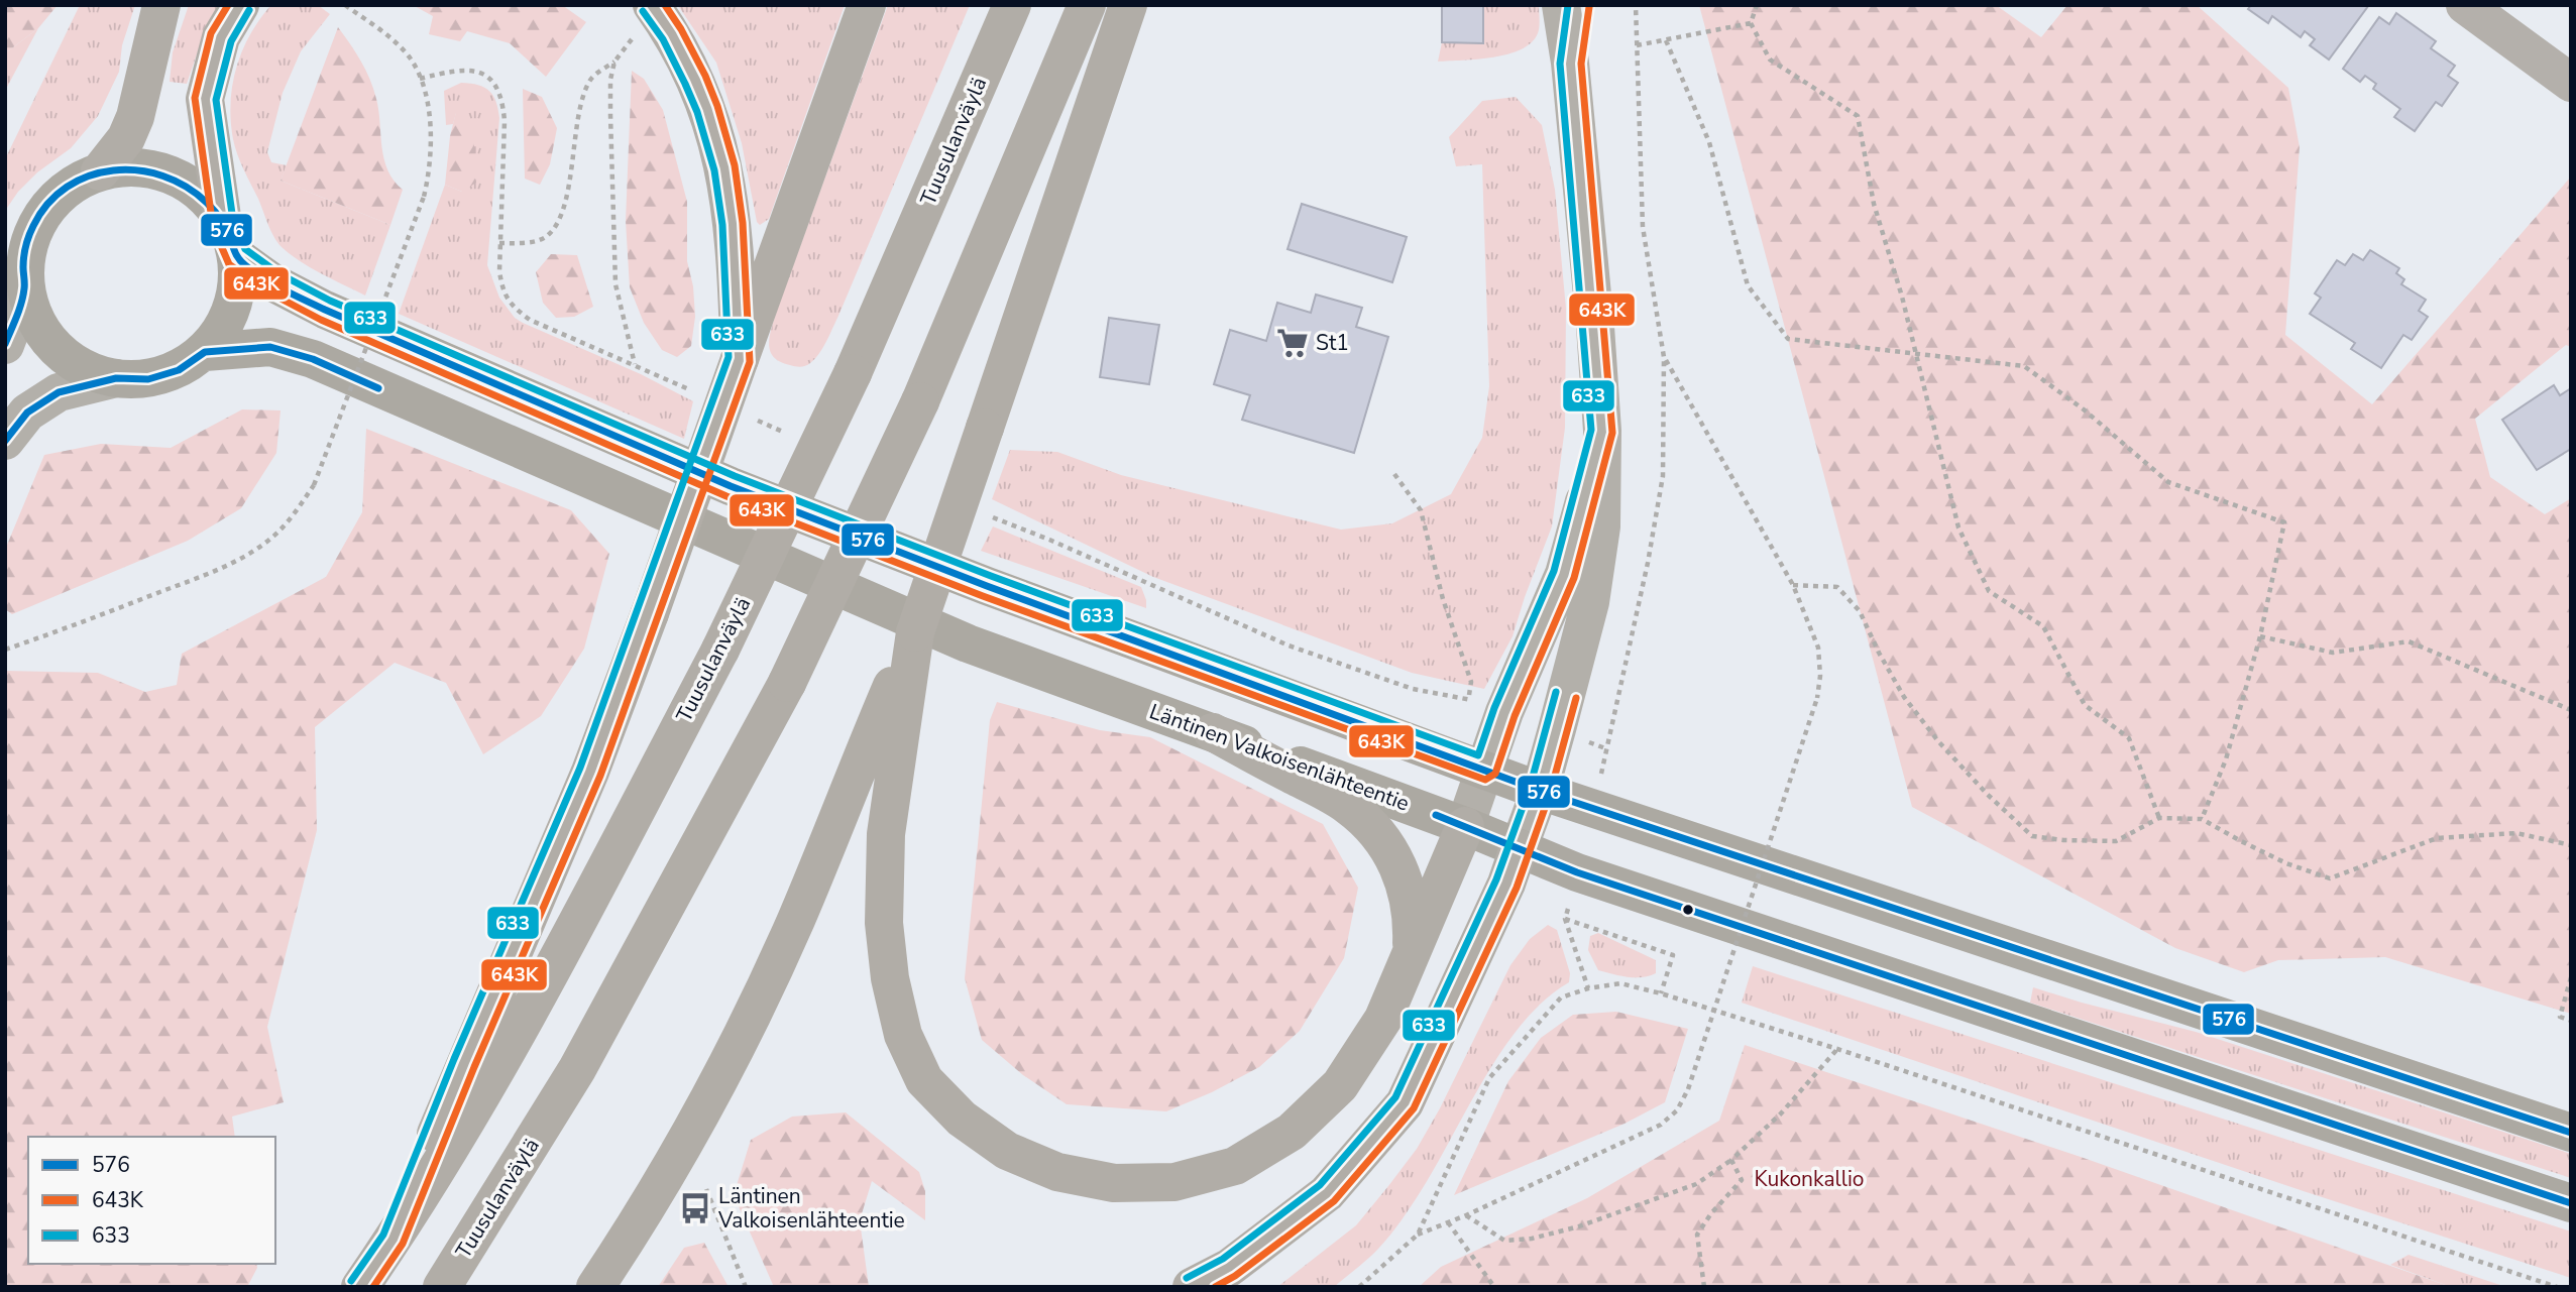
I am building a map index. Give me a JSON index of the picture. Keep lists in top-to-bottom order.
{
  "streets": {
    "highway": ["Tuusulanväylä"],
    "main road": ["Läntinen Valkoisenlähteentie"]
  },
  "parks": ["Kukonkallio"],
  "places": {
    "supermarket": ["St1"],
    "bus stop": ["Läntinen Valkoisenlähteentie"]
  },
  "lines": ["transit line 643K", "transit line 633", "transit line 576"],
  "legend": ["576", "643K", "633"]
}
